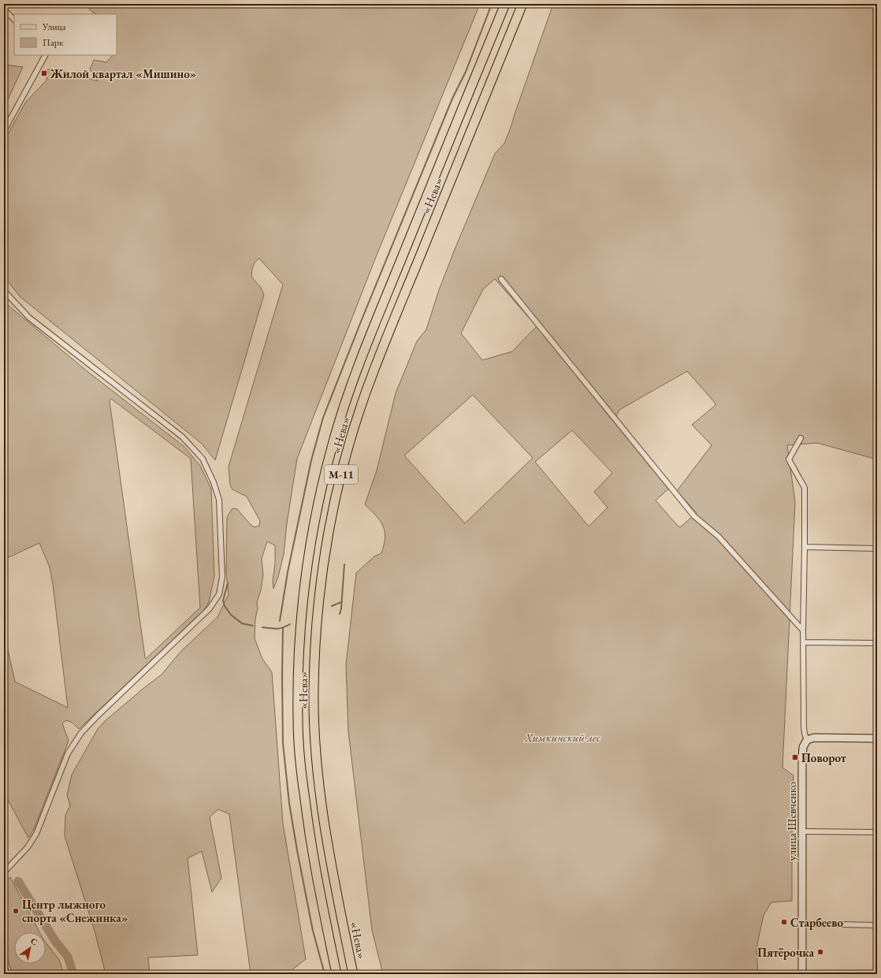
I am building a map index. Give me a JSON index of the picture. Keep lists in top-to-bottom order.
{
  "streets": {
    "highway": ["«Нева»", "М-11"],
    "main road": ["улица Шевченко"]
  },
  "parks": ["Химкинский лес"],
  "places": {
    "transit": ["Жилой квартал «Мишино»", "Поворот"],
    "other": ["Центр лыжного спорта «Снежинка»", "Старбеево", "Пятёрочка"]
  },
  "legend": ["Улица", "Парк"],
  "north": "top right"
}
